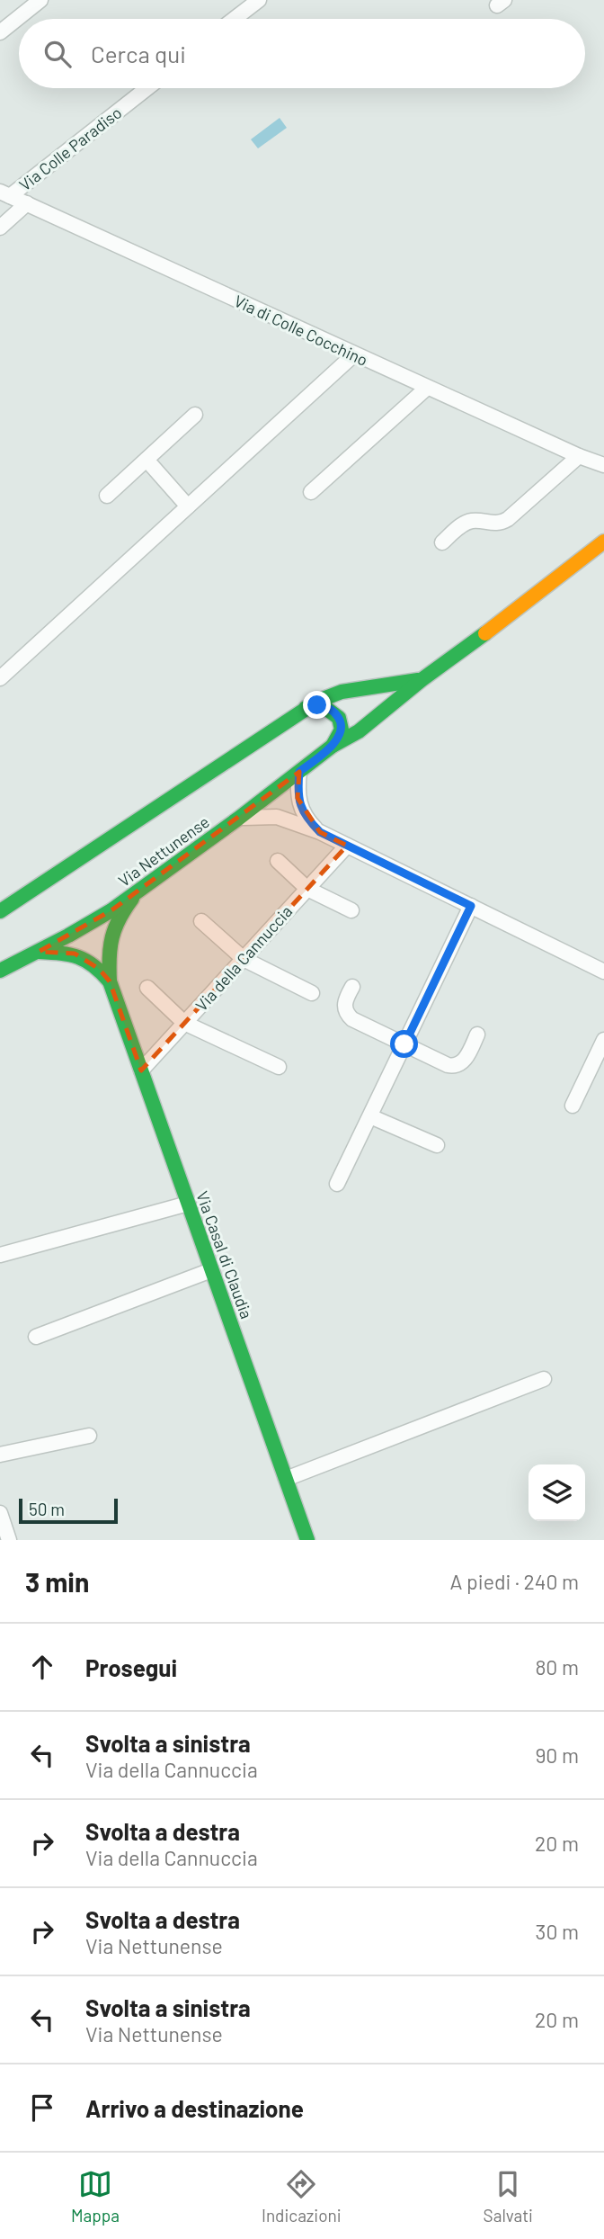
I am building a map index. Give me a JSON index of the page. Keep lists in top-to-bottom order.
{
  "streets": {
    "main road": ["Via Nettunense", "Via Casal di Claudia"],
    "street": ["Via Colle Paradiso", "Via di Colle Cocchino", "Via della Cannuccia"]
  },
  "crossings": [
    ["Via Colle Paradiso", "Via di Colle Cocchino"],
    ["Via Nettunense", "Via Casal di Claudia"],
    ["Via della Cannuccia", "Via Casal di Claudia"]
  ],
  "scale_bar": "50 m",
  "page": {
    "search": "Cerca qui",
    "scale": "50 m",
    "heading": ["3 min", "A piedi · 240 m"],
    "list": [
      ["Prosegui", "80 m"],
      ["Svolta a sinistra", "Via della Cannuccia", "90 m"],
      ["Svolta a destra", "Via della Cannuccia", "20 m"],
      ["Svolta a destra", "Via Nettunense", "30 m"],
      ["Svolta a sinistra", "Via Nettunense", "20 m"],
      "Arrivo a destinazione"
    ],
    "nav": ["Mappa", "Indicazioni", "Salvati"]
  }
}
